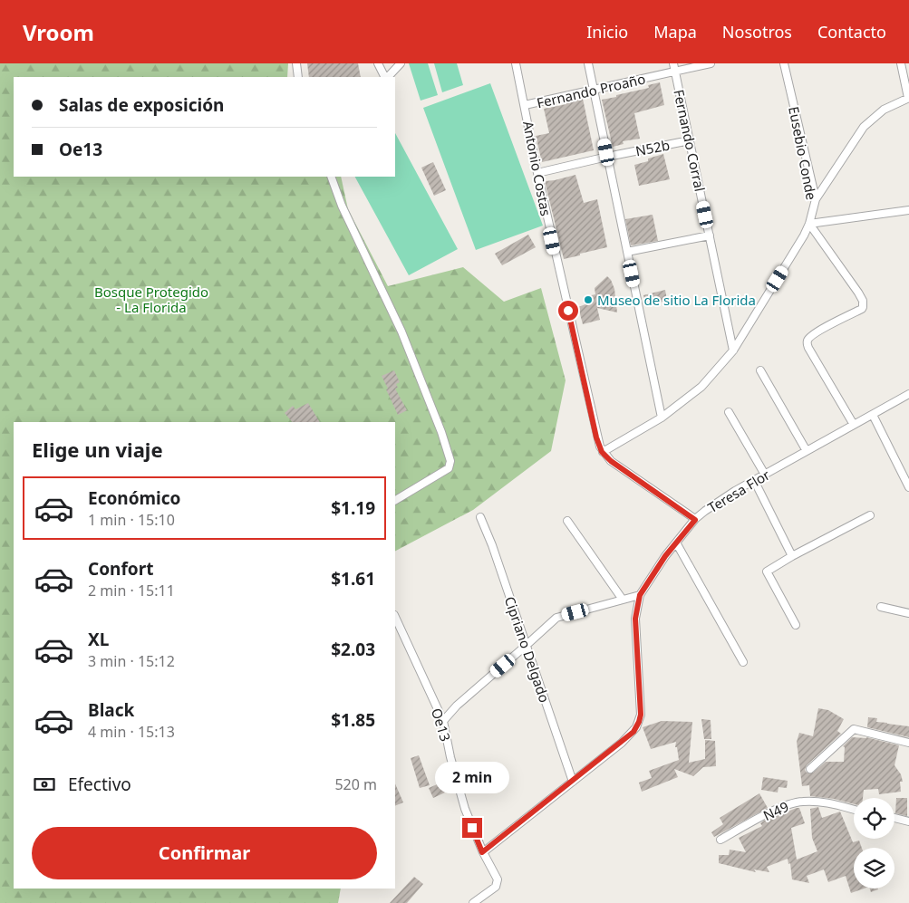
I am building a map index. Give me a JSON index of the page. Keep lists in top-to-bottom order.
{
  "streets": {
    "street": [
      "Fernando Proaño",
      "Fernando Corral",
      "N52b",
      "Eusebio Conde",
      "Antonio Costas",
      "Teresa Flor",
      "Cipriano Delgado",
      "Oe13",
      "N49"
    ]
  },
  "crossings": [
    ["Fernando Proaño", "Fernando Corral"],
    ["Fernando Proaño", "Antonio Costas"],
    ["Fernando Corral", "N52b"],
    ["Fernando Corral", "Eusebio Conde"],
    ["N52b", "Antonio Costas"],
    ["Eusebio Conde", "Antonio Costas"]
  ],
  "parks": ["Bosque Protegido - La Florida"],
  "places": ["Museo de sitio La Florida"],
  "page": {
    "header": "Vroom",
    "nav": [
      "Inicio",
      "Mapa",
      "Nosotros",
      "Contacto"
    ],
    "banner": ["Salas de exposición", "Oe13"],
    "heading": "Elige un viaje",
    "list": [
      {
        "name": "Económico",
        "note": "1 min · 15:10",
        "value": "$1.19"
      },
      {
        "name": "Confort",
        "note": "2 min · 15:11",
        "value": "$1.61"
      },
      {
        "name": "XL",
        "note": "3 min · 15:12",
        "value": "$2.03"
      },
      {
        "name": "Black",
        "note": "4 min · 15:13",
        "value": "$1.85"
      }
    ],
    "pay": ["Efectivo", "520 m"],
    "bubble": "2 min",
    "buttons": "Confirmar"
  }
}
